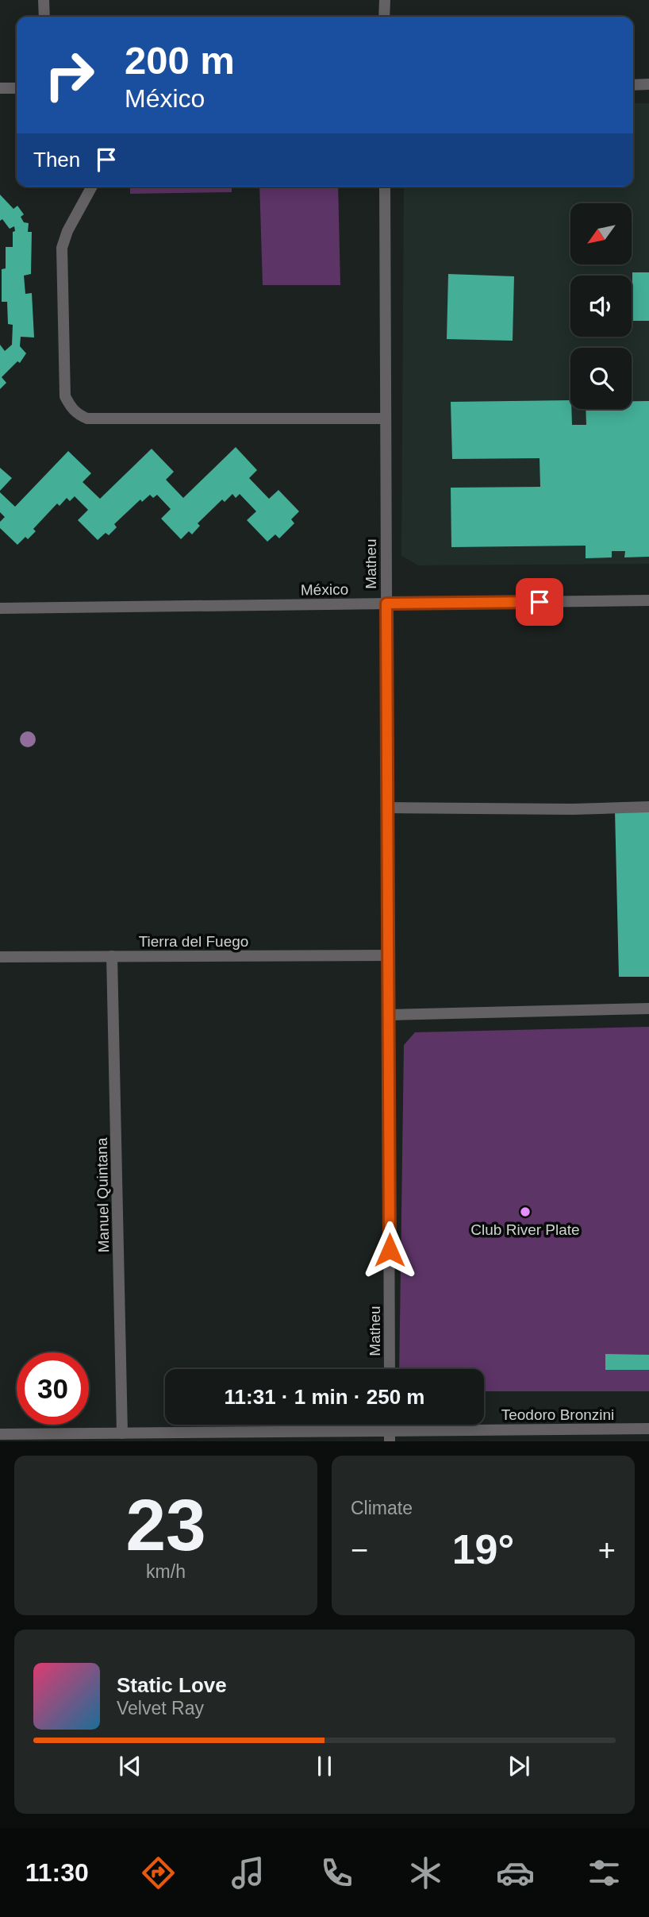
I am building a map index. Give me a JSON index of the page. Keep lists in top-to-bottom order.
{
  "streets": {
    "street": [
      "Matheu",
      "México",
      "Tierra del Fuego",
      "Manuel Quintana",
      "Teodoro Bronzini"
    ]
  },
  "crossings": [
    ["Matheu", "México"],
    ["Matheu", "Tierra del Fuego"],
    ["Tierra del Fuego", "Manuel Quintana"],
    ["Manuel Quintana", "Teodoro Bronzini"]
  ],
  "places": ["Club River Plate"],
  "north": "bottom left",
  "page": {
    "turn": ["200 m", "México"],
    "then": "Then",
    "limit": "30",
    "trip": "11:31 · 1 min · 250 m",
    "tile": [
      ["23", "km/h"],
      "Climate"
    ],
    "heat": ["−", "19°", "+"],
    "song": ["Static Love", "Velvet Ray"],
    "tabs": "11:30"
  }
}
